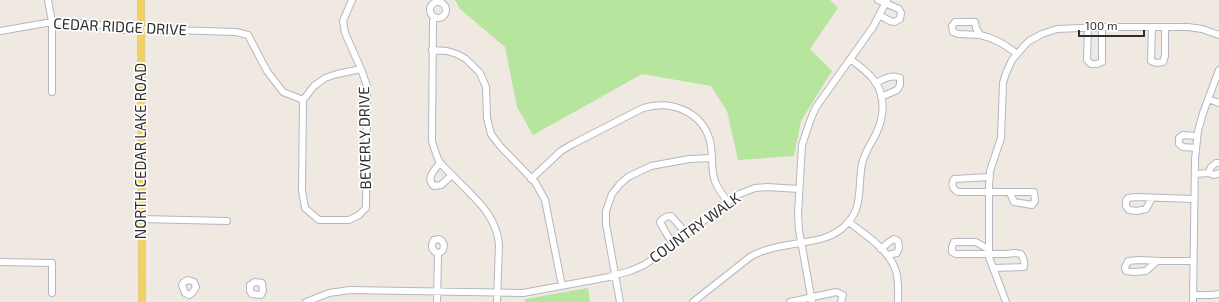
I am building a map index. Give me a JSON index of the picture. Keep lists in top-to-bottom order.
{
  "streets": {
    "main road": ["NORTH CEDAR LAKE ROAD"],
    "street": ["CEDAR RIDGE DRIVE", "BEVERLY DRIVE", "COUNTRY WALK"]
  },
  "crossings": [
    ["CEDAR RIDGE DRIVE", "BEVERLY DRIVE"],
    ["CEDAR RIDGE DRIVE", "NORTH CEDAR LAKE ROAD"]
  ],
  "scale_bar": "100 m"
}
